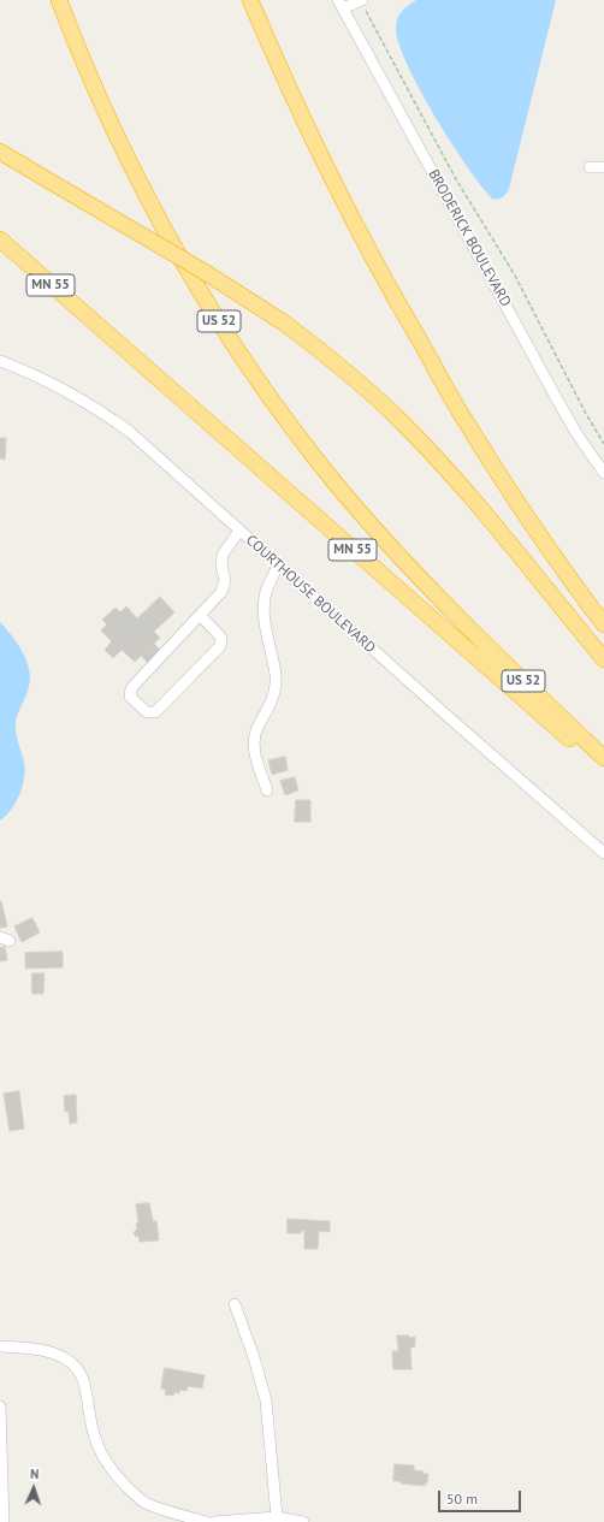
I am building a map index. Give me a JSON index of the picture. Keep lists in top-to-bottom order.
{
  "streets": {
    "highway": ["MN 55", "US 52"],
    "street": ["BRODERICK BOULEVARD", "COURTHOUSE BOULEVARD"]
  },
  "scale_bar": "50 m",
  "north": "top"
}
